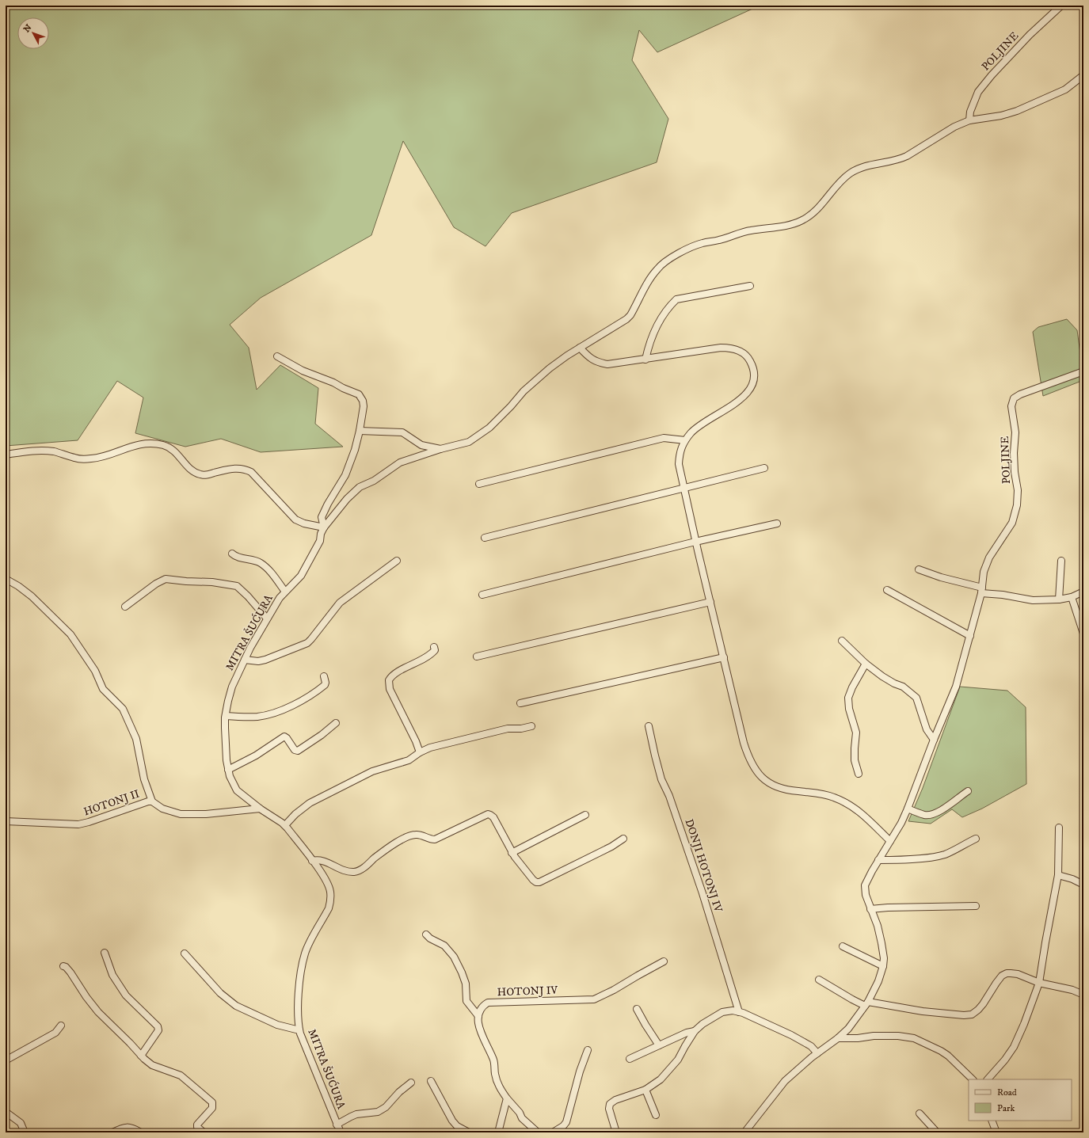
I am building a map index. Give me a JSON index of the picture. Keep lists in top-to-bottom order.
{
  "streets": {
    "street": [
      "POLJINE",
      "MITRA ŠUĆURA",
      "HOTONJ II",
      "DONJI HOTONJ IV",
      "HOTONJ IV"
    ]
  },
  "crossings": [
    ["MITRA ŠUĆURA", "HOTONJ II"]
  ],
  "legend": ["Road", "Park"],
  "north": "top left"
}
